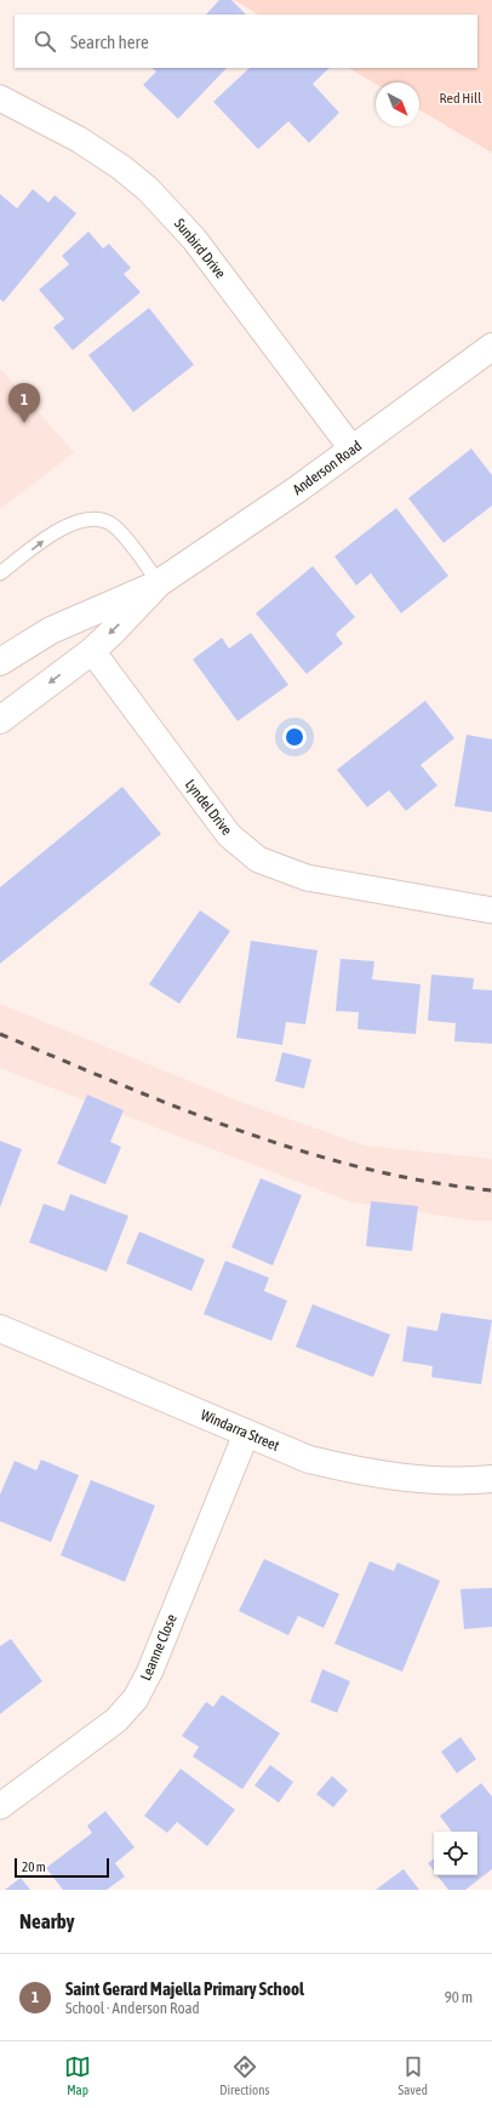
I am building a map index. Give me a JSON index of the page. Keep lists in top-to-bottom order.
{
  "streets": {
    "street": [
      "Sunbird Drive",
      "Anderson Road",
      "Lyndel Drive",
      "Windarra Street",
      "Leanne Close"
    ]
  },
  "crossings": [
    ["Sunbird Drive", "Anderson Road"],
    ["Anderson Road", "Lyndel Drive"],
    ["Windarra Street", "Leanne Close"]
  ],
  "parks": ["Red Hill"],
  "scale_bar": "20 m",
  "north": "bottom right",
  "page": {
    "search": "Search here",
    "pins": "1",
    "scale": "20 m",
    "heading": "Nearby",
    "list": [
      {
        "mark": "1",
        "name": "Saint Gerard Majella Primary School",
        "note": "School · Anderson Road",
        "value": "90 m"
      }
    ],
    "nav": ["Map", "Directions", "Saved"]
  }
}
